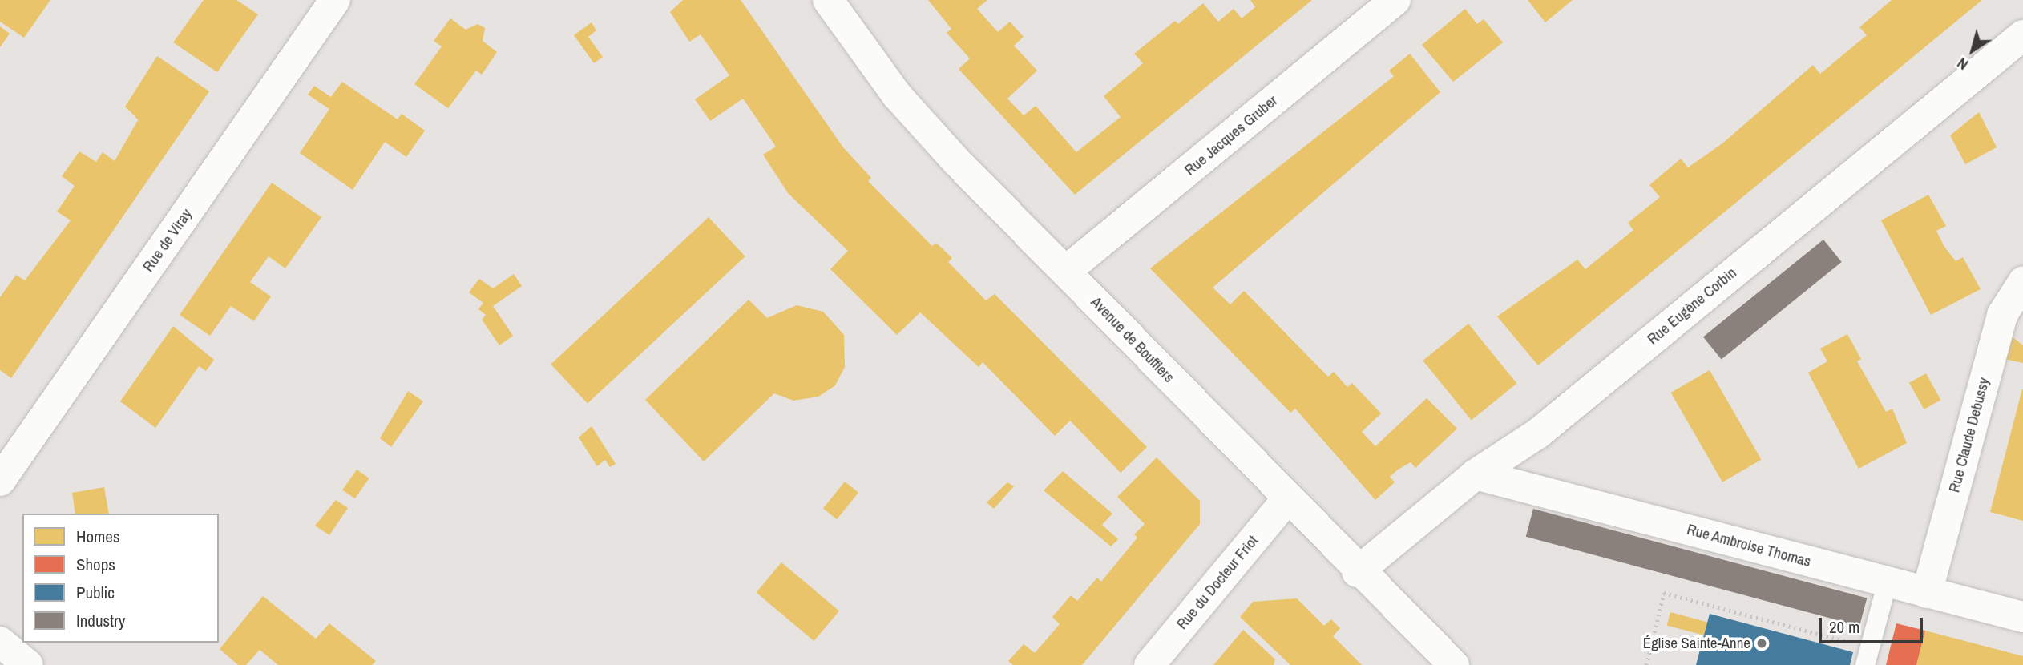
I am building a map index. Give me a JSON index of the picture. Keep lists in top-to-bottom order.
{
  "streets": {
    "street": [
      "Rue Jacques Gruber",
      "Rue de Viray",
      "Rue Eugène Corbin",
      "Avenue de Boufflers",
      "Rue Claude Debussy",
      "Rue Ambroise Thomas",
      "Rue du Docteur Friot"
    ]
  },
  "crossings": [
    ["Rue Jacques Gruber", "Avenue de Boufflers"],
    ["Rue Eugène Corbin", "Avenue de Boufflers"],
    ["Rue Eugène Corbin", "Rue Ambroise Thomas"],
    ["Avenue de Boufflers", "Rue du Docteur Friot"],
    ["Rue Claude Debussy", "Rue Ambroise Thomas"]
  ],
  "places": ["Église Sainte-Anne"],
  "legend": [
    "Homes",
    "Shops",
    "Public",
    "Industry"
  ],
  "scale_bar": "20 m",
  "north": "bottom left"
}
